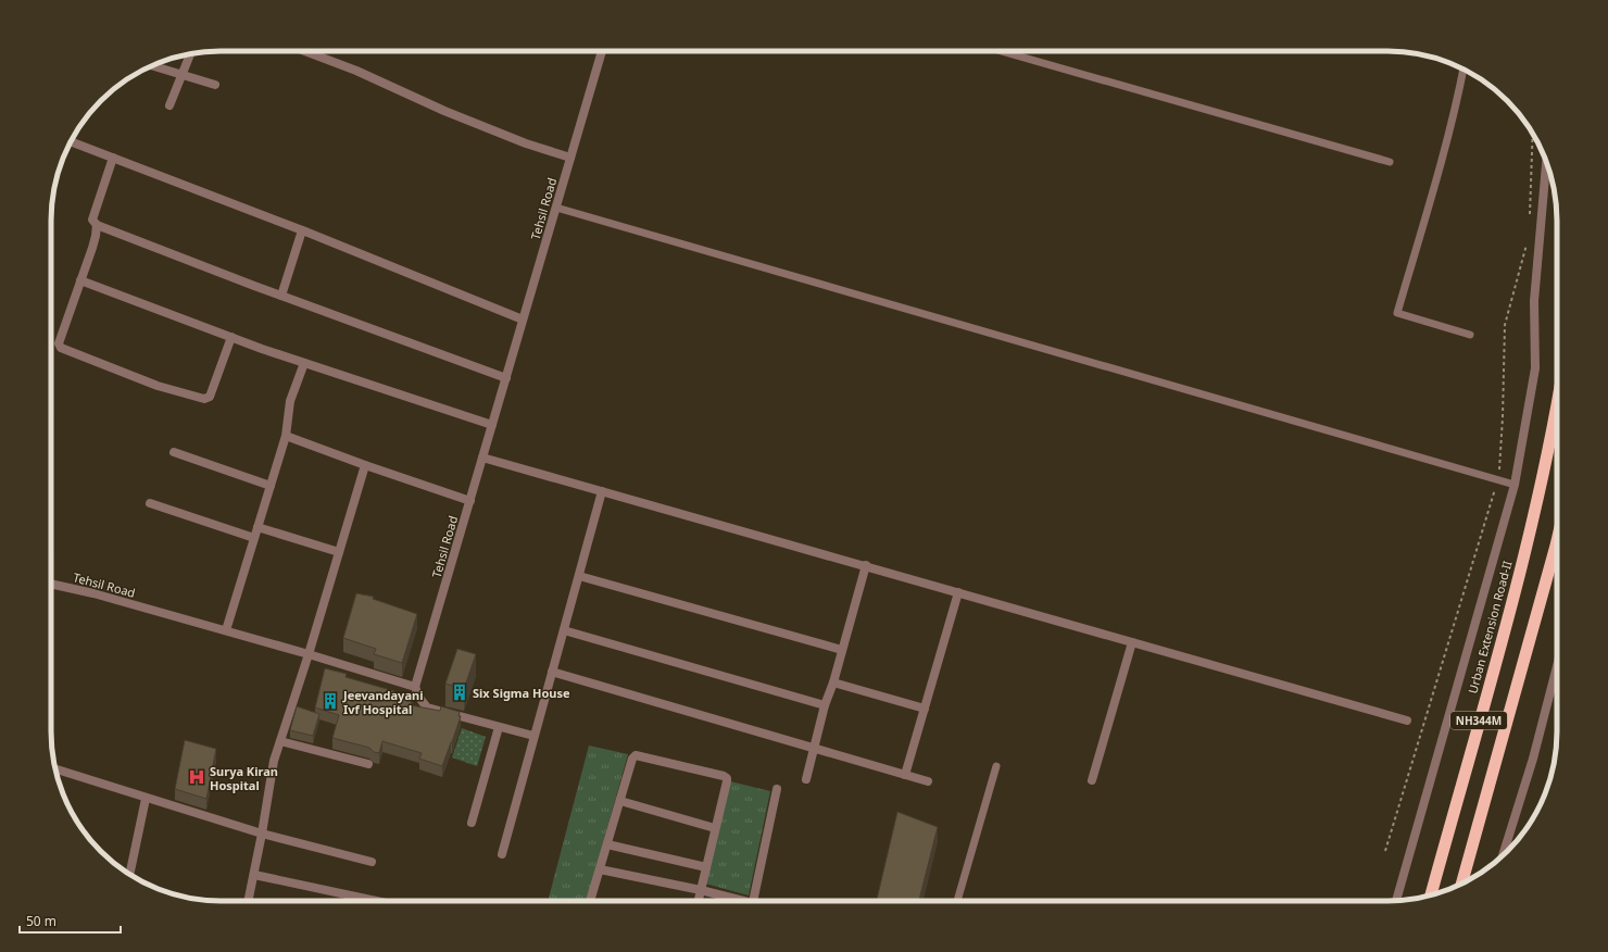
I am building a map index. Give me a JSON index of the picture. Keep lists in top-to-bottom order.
{
  "streets": {
    "highway": ["Urban Extension Road-II", "NH344M"],
    "street": ["Tehsil Road"]
  },
  "places": {
    "building": ["Six Sigma House", "Jeevandayani Ivf Hospital"],
    "hospital": ["Surya Kiran Hospital"]
  },
  "scale_bar": "50 m"
}
